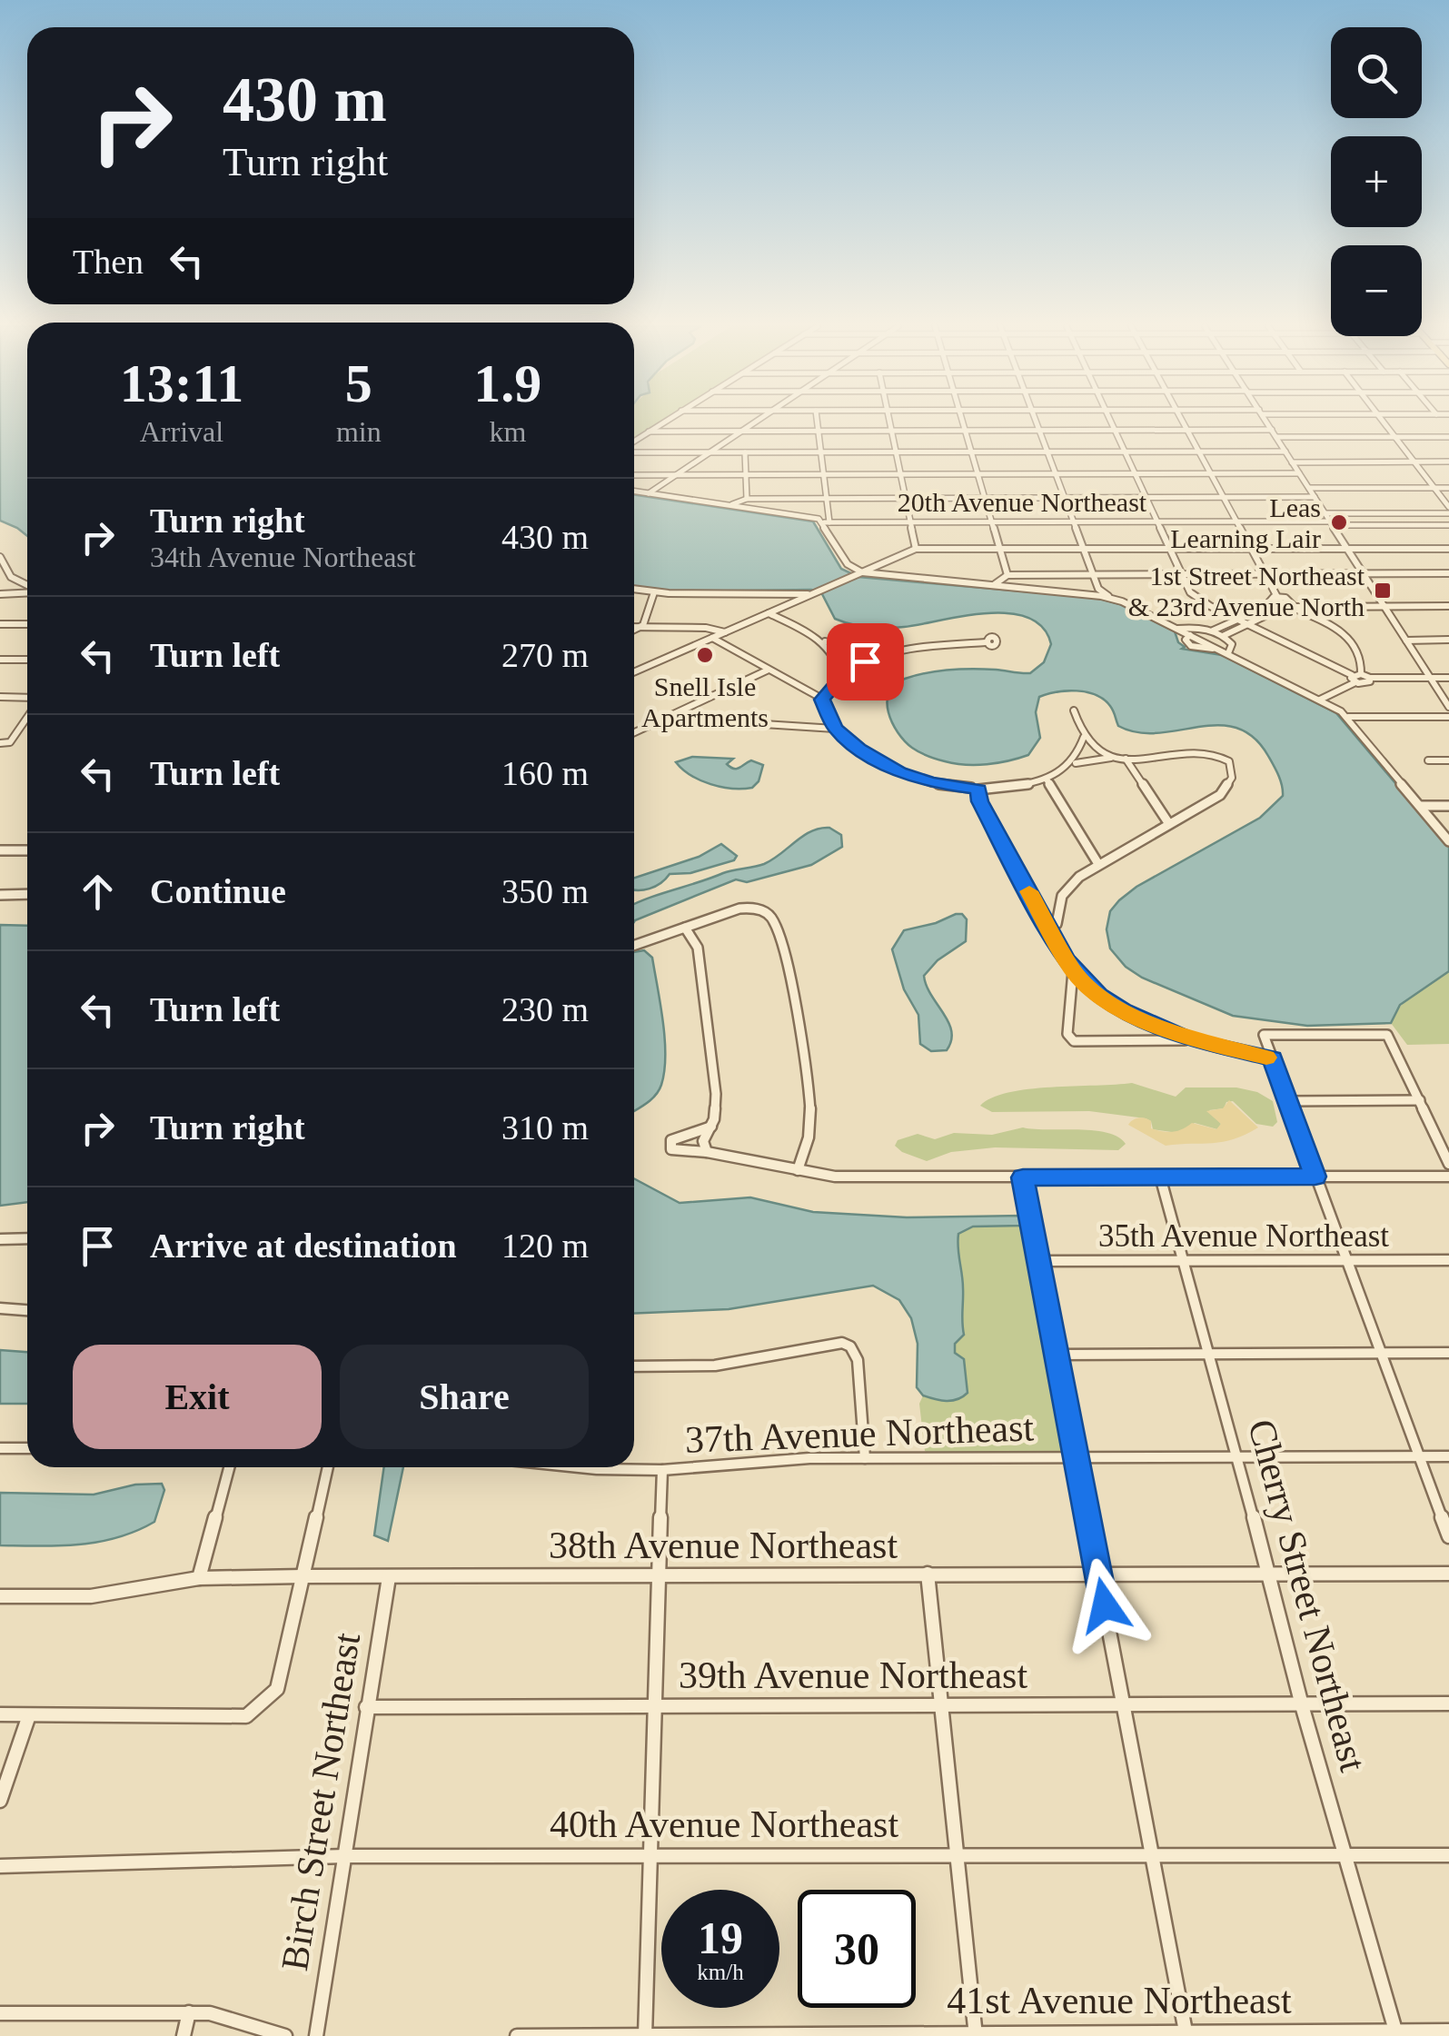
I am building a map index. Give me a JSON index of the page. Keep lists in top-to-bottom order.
{
  "streets": {
    "street": [
      "20th Avenue Northeast",
      "35th Avenue Northeast",
      "37th Avenue Northeast",
      "38th Avenue Northeast",
      "Cherry Street Northeast",
      "39th Avenue Northeast",
      "Birch Street Northeast",
      "40th Avenue Northeast",
      "41st Avenue Northeast"
    ]
  },
  "crossings": [
    ["35th Avenue Northeast", "Cherry Street Northeast"],
    ["37th Avenue Northeast", "Cherry Street Northeast"],
    ["38th Avenue Northeast", "Cherry Street Northeast"],
    ["38th Avenue Northeast", "Birch Street Northeast"],
    ["Cherry Street Northeast", "39th Avenue Northeast"],
    ["Cherry Street Northeast", "40th Avenue Northeast"],
    ["Cherry Street Northeast", "41st Avenue Northeast"],
    ["39th Avenue Northeast", "Birch Street Northeast"],
    ["Birch Street Northeast", "40th Avenue Northeast"]
  ],
  "places": {
    "other": ["Leas Learning Lair", "Snell Isle Apartments"],
    "transit": ["1st Street Northeast & 23rd Avenue North"]
  },
  "page": {
    "map_buttons": ["+", "−"],
    "turn": ["430 m", "Turn right"],
    "then": "Then",
    "eta": [
      "13:11",
      "Arrival",
      "5",
      "min",
      "1.9",
      "km"
    ],
    "list": [
      {
        "name": "Turn right",
        "note": "34th Avenue Northeast",
        "value": "430 m"
      },
      {
        "name": "Turn left",
        "value": "270 m"
      },
      {
        "name": "Turn left",
        "value": "160 m"
      },
      {
        "name": "Continue",
        "value": "350 m"
      },
      {
        "name": "Turn left",
        "value": "230 m"
      },
      {
        "name": "Turn right",
        "value": "310 m"
      },
      {
        "name": "Arrive at destination",
        "value": "120 m"
      }
    ],
    "buttons": ["Exit", "Share"],
    "speed": "19 km/h",
    "limit": "30"
  }
}
